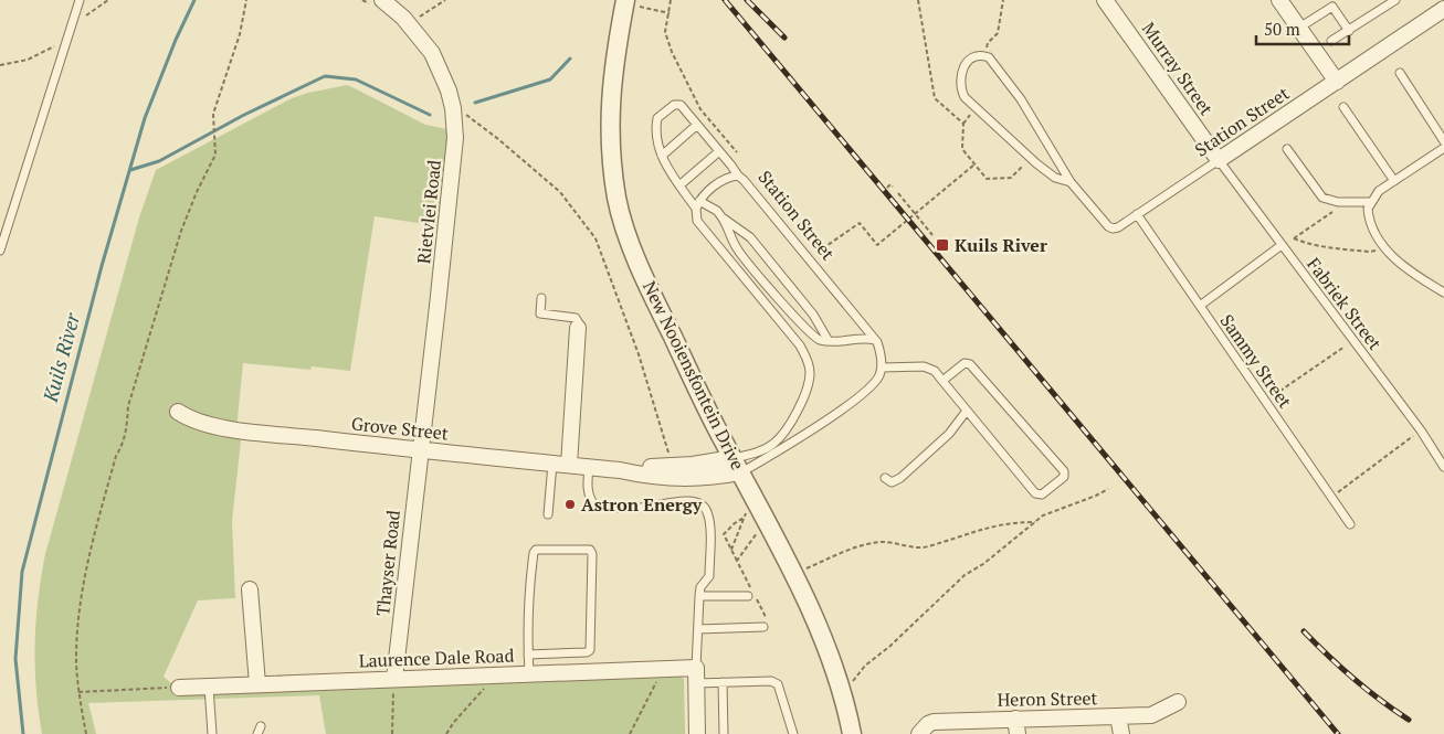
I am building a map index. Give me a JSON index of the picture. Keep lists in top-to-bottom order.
{
  "streets": {
    "street": [
      "Murray Street",
      "Station Street",
      "Rietvlei Road",
      "New Nooiensfontein Drive",
      "Grove Street",
      "Thayser Road",
      "Laurence Dale Road",
      "Heron Street"
    ],
    "lane": ["Fabriek Street", "Sammy Street"]
  },
  "crossings": [
    ["Murray Street", "Station Street"],
    ["Murray Street", "Fabriek Street"],
    ["Station Street", "Fabriek Street"],
    ["Station Street", "Sammy Street"],
    ["Rietvlei Road", "Grove Street"],
    ["Rietvlei Road", "Thayser Road"],
    ["New Nooiensfontein Drive", "Grove Street"],
    ["Grove Street", "Thayser Road"],
    ["Thayser Road", "Laurence Dale Road"]
  ],
  "water": ["Kuils River"],
  "places": {
    "transit": ["Kuils River"],
    "other": ["Astron Energy"]
  },
  "scale_bar": "50 m"
}
